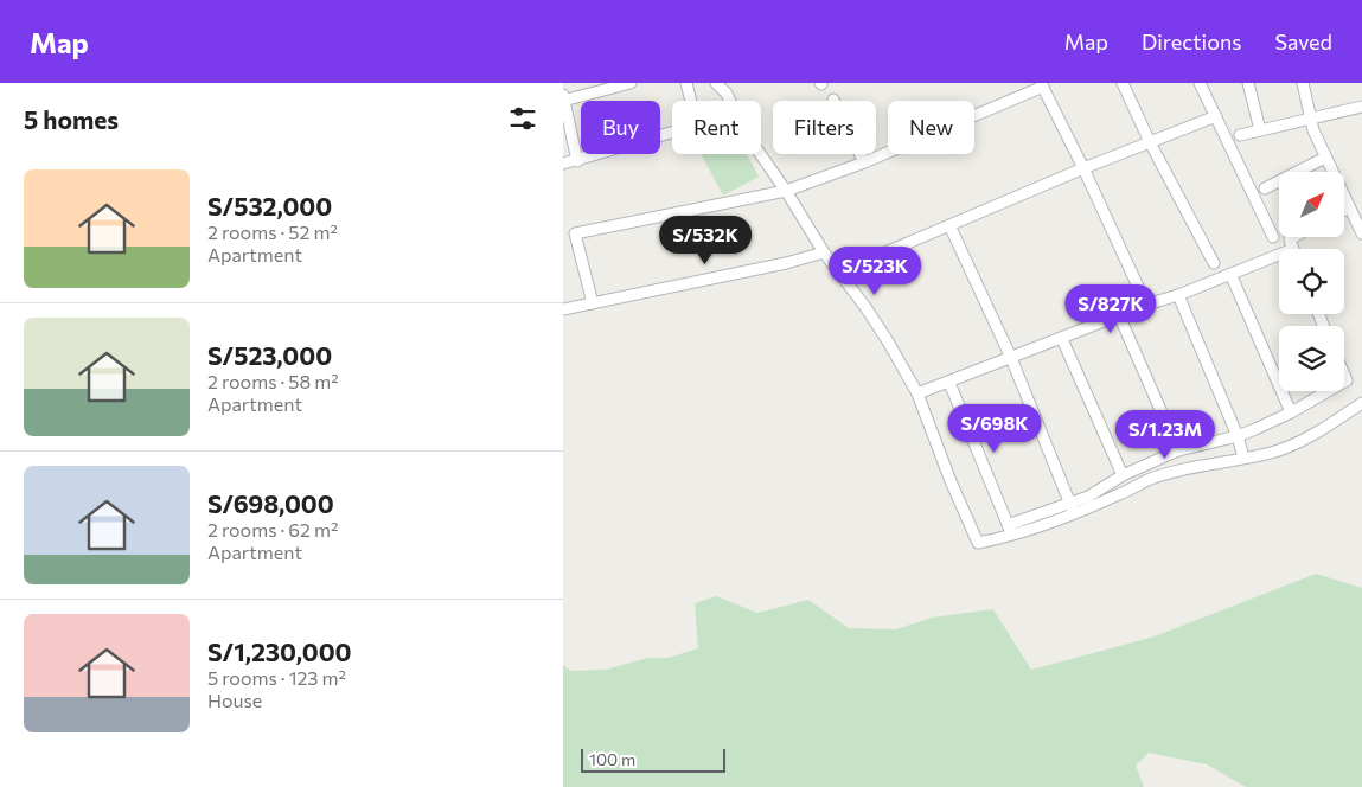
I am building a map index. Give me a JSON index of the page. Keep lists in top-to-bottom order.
{
  "scale_bar": "100 m",
  "north": "top right",
  "page": {
    "header": "Map",
    "nav": ["Map", "Directions", "Saved"],
    "heading": "5 homes",
    "chip": [
      "Buy",
      "Rent",
      "Filters",
      "New"
    ],
    "list": [
      {
        "name": "S/532,000",
        "note": "2 rooms · 52 m² · Apartment"
      },
      {
        "name": "S/523,000",
        "note": "2 rooms · 58 m² · Apartment"
      },
      {
        "name": "S/698,000",
        "note": "2 rooms · 62 m² · Apartment"
      },
      {
        "name": "S/1,230,000",
        "note": "5 rooms · 123 m² · House"
      }
    ],
    "price": [
      "S/532K",
      "S/523K",
      "S/827K",
      "S/698K",
      "S/1.23M"
    ],
    "scale": "100 m"
  }
}
